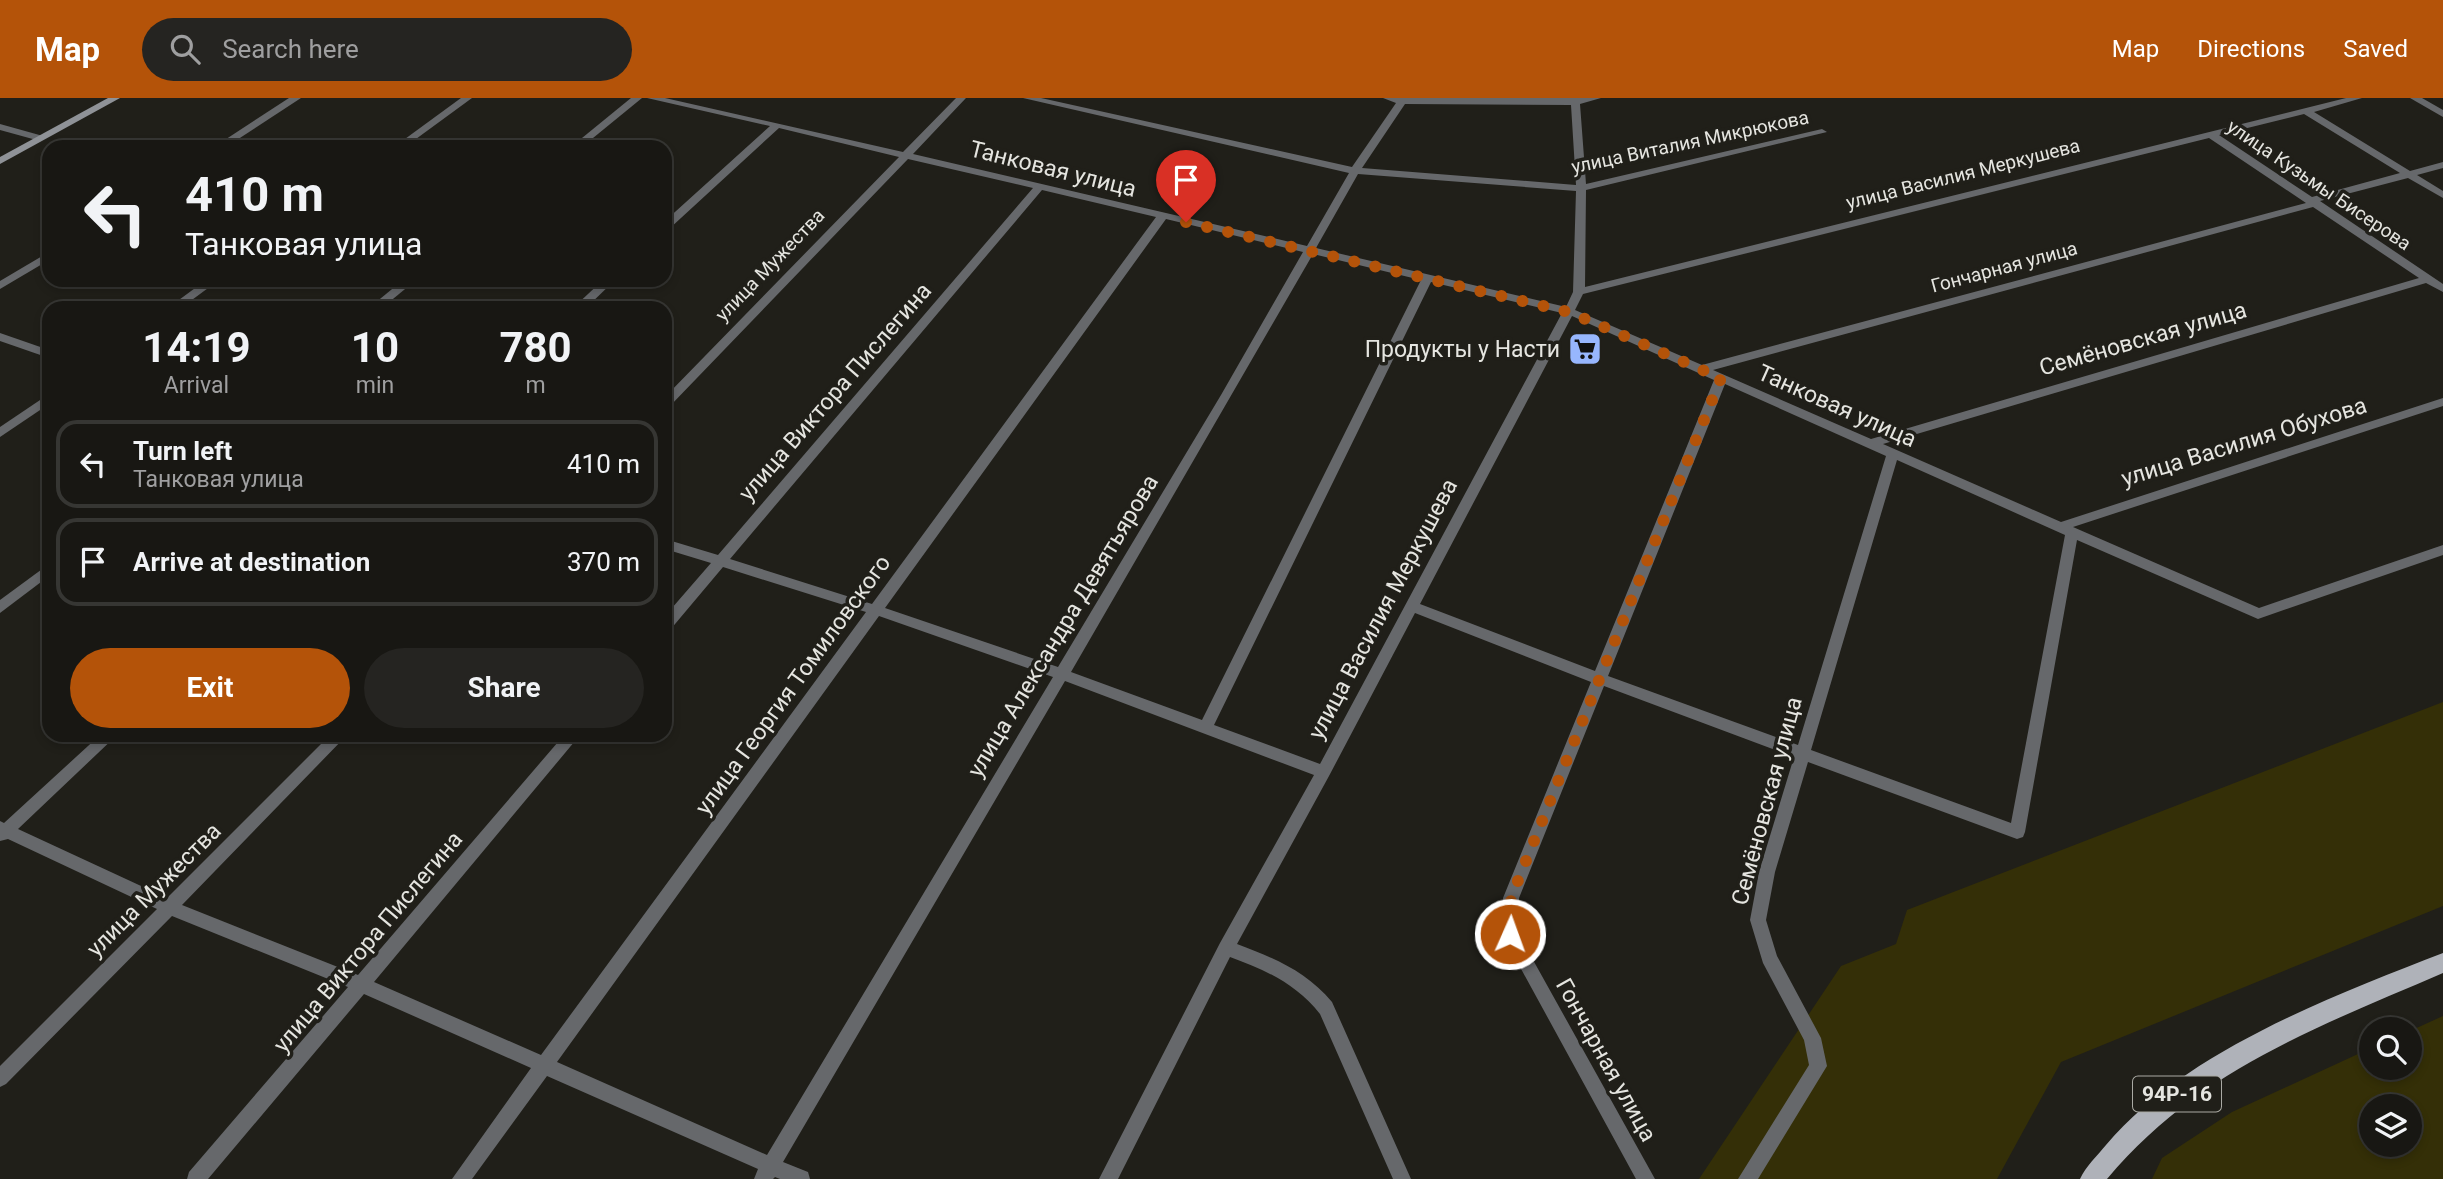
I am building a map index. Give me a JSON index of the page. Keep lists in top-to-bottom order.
{
  "streets": {
    "main road": ["94Р-16"],
    "street": [
      "улица Виталия Микрюкова",
      "Танковая улица",
      "улица Василия Меркушева",
      "улица Кузьмы Бисерова",
      "улица Мужества",
      "Гончарная улица",
      "Семёновская улица",
      "улица Виктора Пислегина",
      "улица Василия Обухова",
      "улица Александра Девятьярова",
      "улица Георгия Томиловского"
    ]
  },
  "crossings": [
    ["улица Виталия Микрюкова", "улица Василия Меркушева"],
    ["улица Виталия Микрюкова", "улица Александра Девятьярова"],
    ["Танковая улица", "улица Василия Меркушева"],
    ["Танковая улица", "улица Мужества"],
    ["Танковая улица", "Гончарная улица"],
    ["Танковая улица", "Семёновская улица"],
    ["Танковая улица", "улица Виктора Пислегина"],
    ["Танковая улица", "улица Василия Обухова"],
    ["Танковая улица", "улица Александра Девятьярова"],
    ["Танковая улица", "улица Георгия Томиловского"],
    ["улица Василия Меркушева", "улица Кузьмы Бисерова"],
    ["улица Кузьмы Бисерова", "Гончарная улица"],
    ["улица Кузьмы Бисерова", "Семёновская улица"]
  ],
  "places": {
    "supermarket": ["Продукты у Насти"]
  },
  "page": {
    "header": "Map",
    "search": "Search here",
    "nav": ["Map", "Directions", "Saved"],
    "turn": ["410 m", "Танковая улица"],
    "eta": [
      "14:19",
      "Arrival",
      "10",
      "min",
      "780",
      "m"
    ],
    "list": [
      {
        "name": "Turn left",
        "note": "Танковая улица",
        "value": "410 m"
      },
      {
        "name": "Arrive at destination",
        "value": "370 m"
      }
    ],
    "buttons": ["Exit", "Share"]
  }
}
